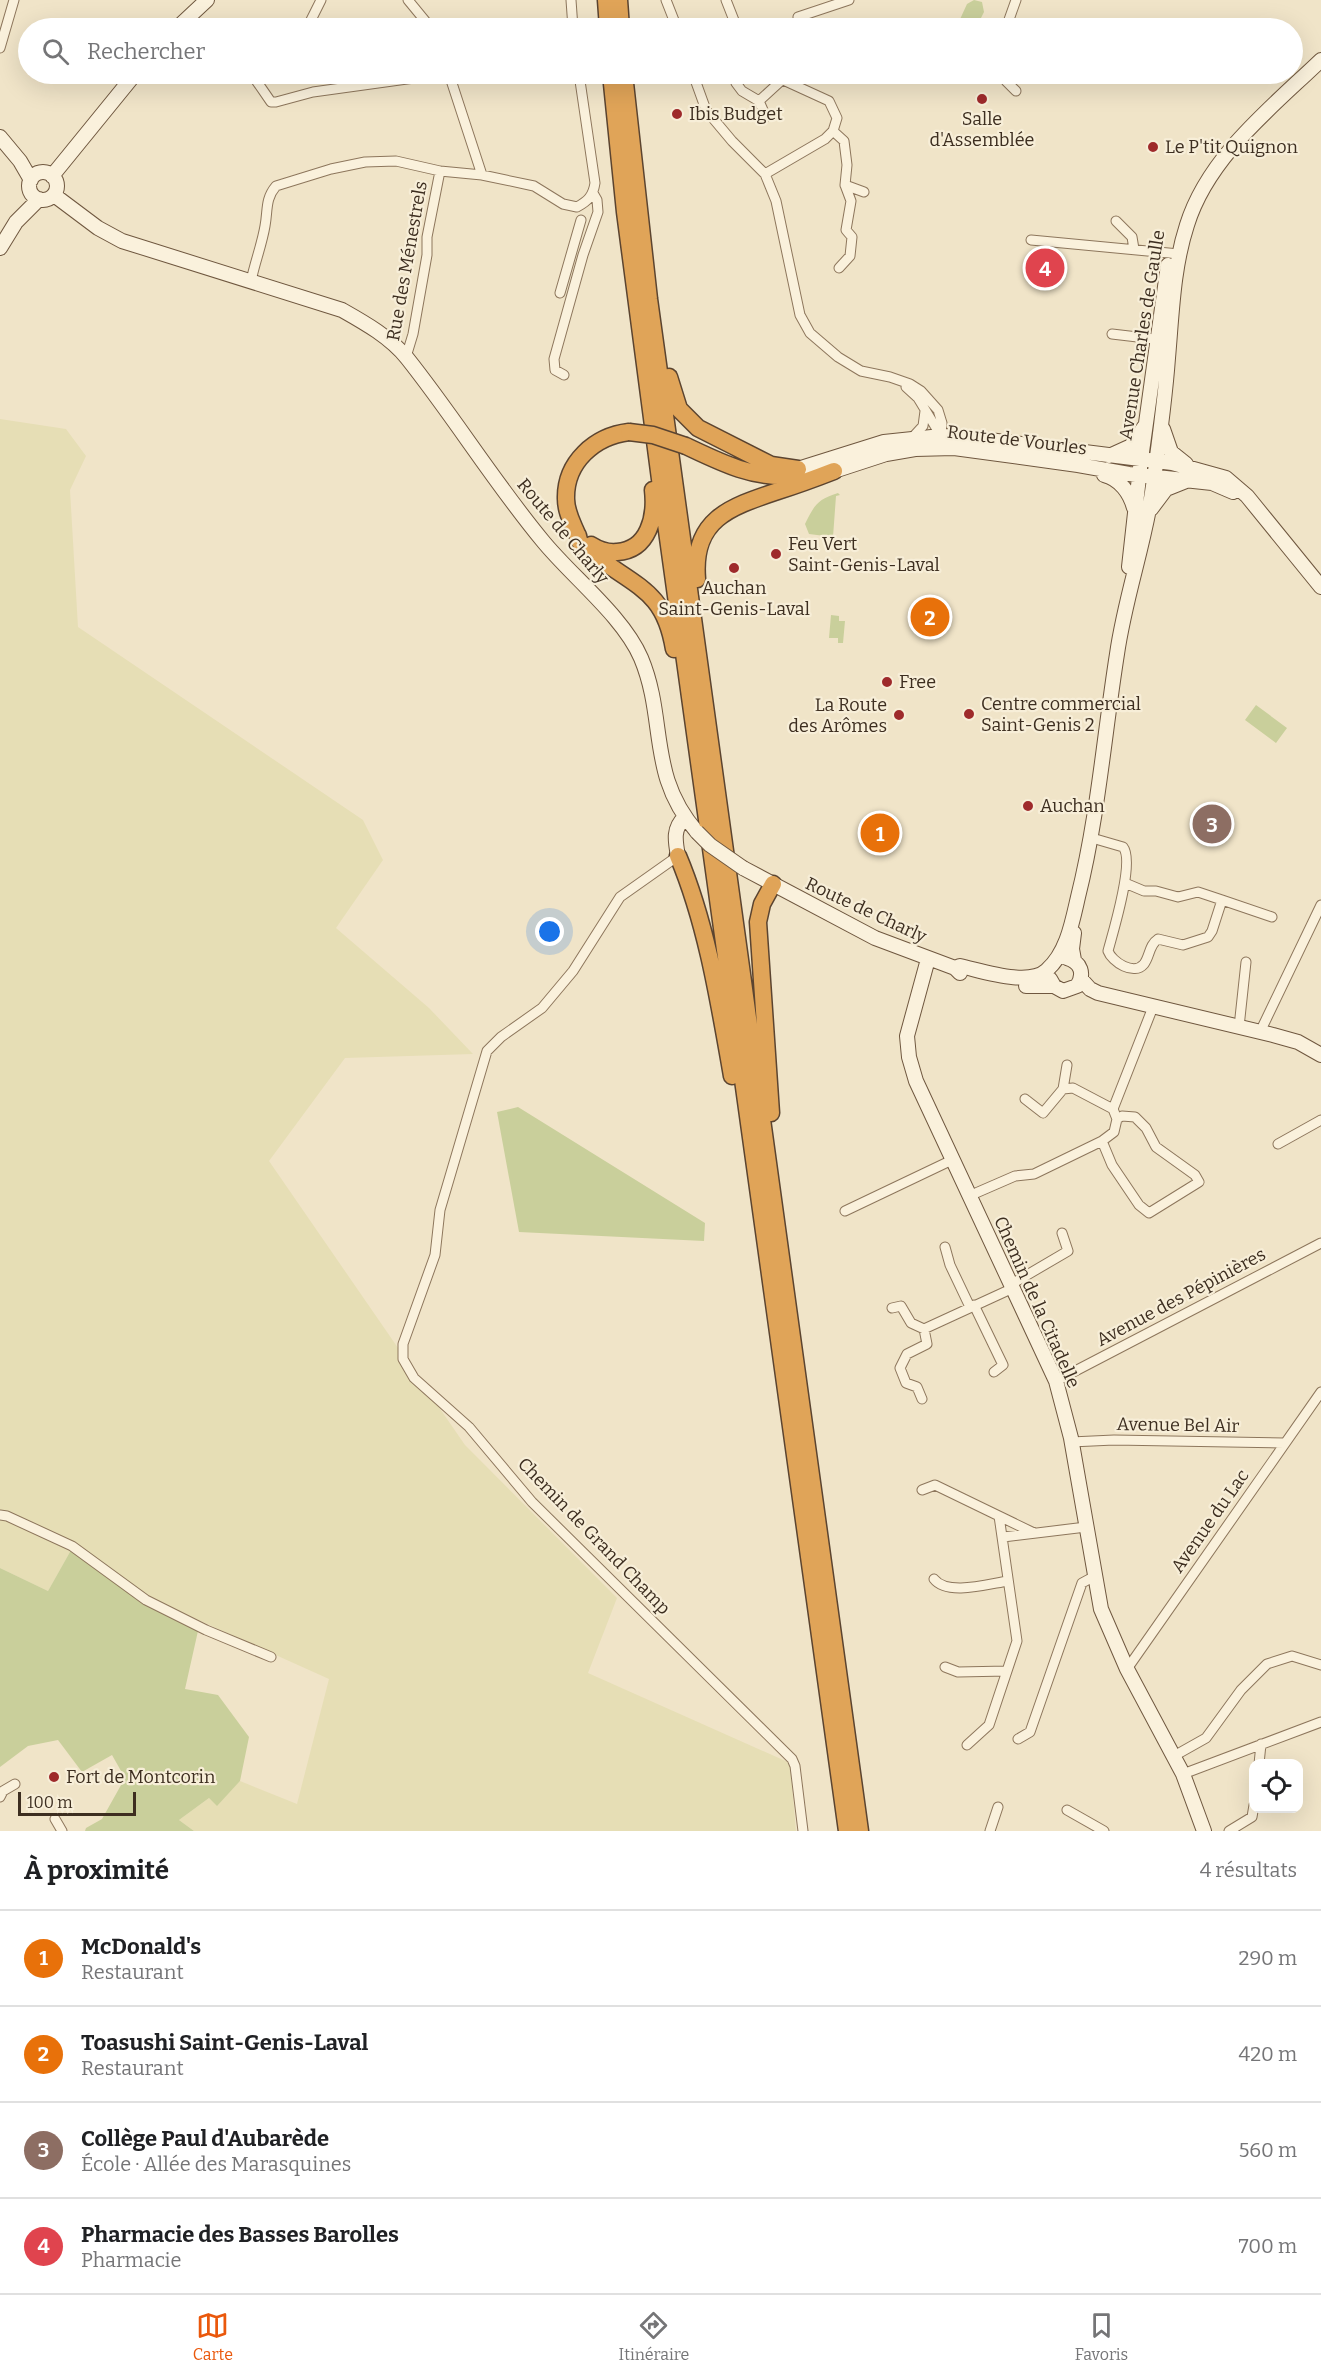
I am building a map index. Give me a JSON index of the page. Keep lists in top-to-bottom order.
{
  "streets": {
    "street": [
      "Rue des Ménestrels",
      "Avenue Charles de Gaulle",
      "Route de Vourles",
      "Route de Charly",
      "Avenue des Pépinières",
      "Chemin de la Citadelle",
      "Avenue Bel Air",
      "Avenue du Lac",
      "Chemin de Grand Champ"
    ]
  },
  "crossings": [
    ["Rue des Ménestrels", "Route de Charly"],
    ["Avenue Charles de Gaulle", "Route de Vourles"],
    ["Route de Charly", "Chemin de la Citadelle"],
    ["Avenue des Pépinières", "Chemin de la Citadelle"],
    ["Chemin de la Citadelle", "Avenue Bel Air"],
    ["Chemin de la Citadelle", "Avenue du Lac"],
    ["Avenue Bel Air", "Avenue du Lac"]
  ],
  "places": [
    "Salle d'Assemblée",
    "Ibis Budget",
    "Le P'tit Quignon",
    "Feu Vert Saint-Genis-Laval",
    "Auchan Saint-Genis-Laval",
    "Free",
    "Centre commercial Saint-Genis 2",
    "La Route des Arômes",
    "Auchan",
    "Fort de Montcorin"
  ],
  "scale_bar": "100 m",
  "page": {
    "search": "Rechercher",
    "pins": [
      "4",
      "2",
      "3",
      "1"
    ],
    "scale": "100 m",
    "heading": ["À proximité", "4 résultats"],
    "list": [
      {
        "mark": "1",
        "name": "McDonald's",
        "note": "Restaurant",
        "value": "290 m"
      },
      {
        "mark": "2",
        "name": "Toasushi Saint-Genis-Laval",
        "note": "Restaurant",
        "value": "420 m"
      },
      {
        "mark": "3",
        "name": "Collège Paul d'Aubarède",
        "note": "École · Allée des Marasquines",
        "value": "560 m"
      },
      {
        "mark": "4",
        "name": "Pharmacie des Basses Barolles",
        "note": "Pharmacie",
        "value": "700 m"
      }
    ],
    "nav": ["Carte", "Itinéraire", "Favoris"]
  }
}
